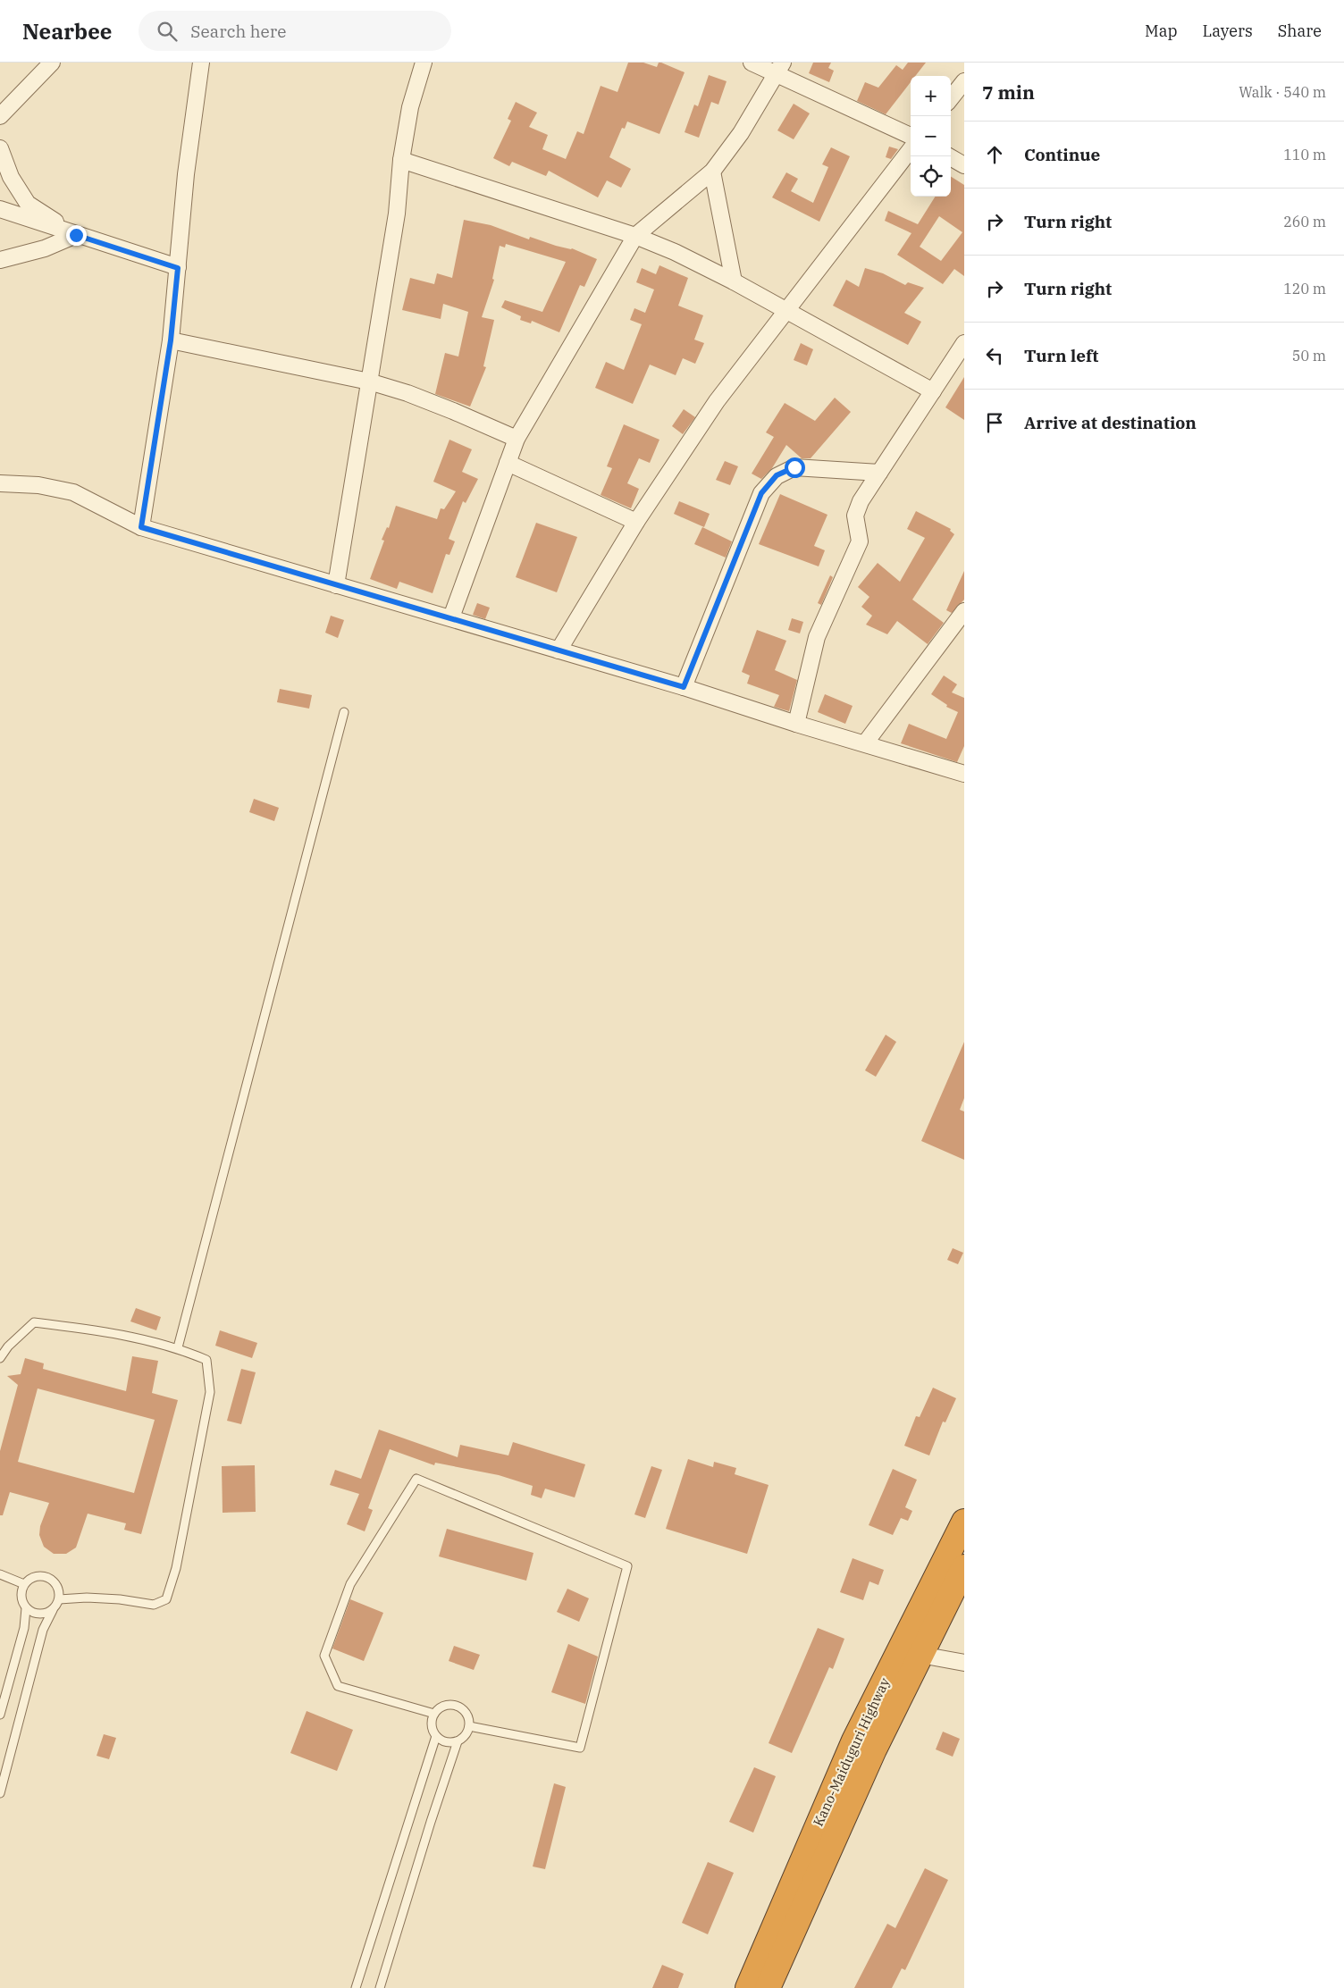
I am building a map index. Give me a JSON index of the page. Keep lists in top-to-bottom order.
{
  "streets": {
    "highway": ["Kano-Maiduguri Highway"]
  },
  "page": {
    "header": "Nearbee",
    "search": "Search here",
    "nav": ["Map", "Layers", "Share"],
    "heading": ["7 min", "Walk · 540 m"],
    "map_buttons": ["+", "−"],
    "list": [
      ["Continue", "110 m"],
      ["Turn right", "260 m"],
      ["Turn right", "120 m"],
      ["Turn left", "50 m"],
      "Arrive at destination"
    ]
  }
}
